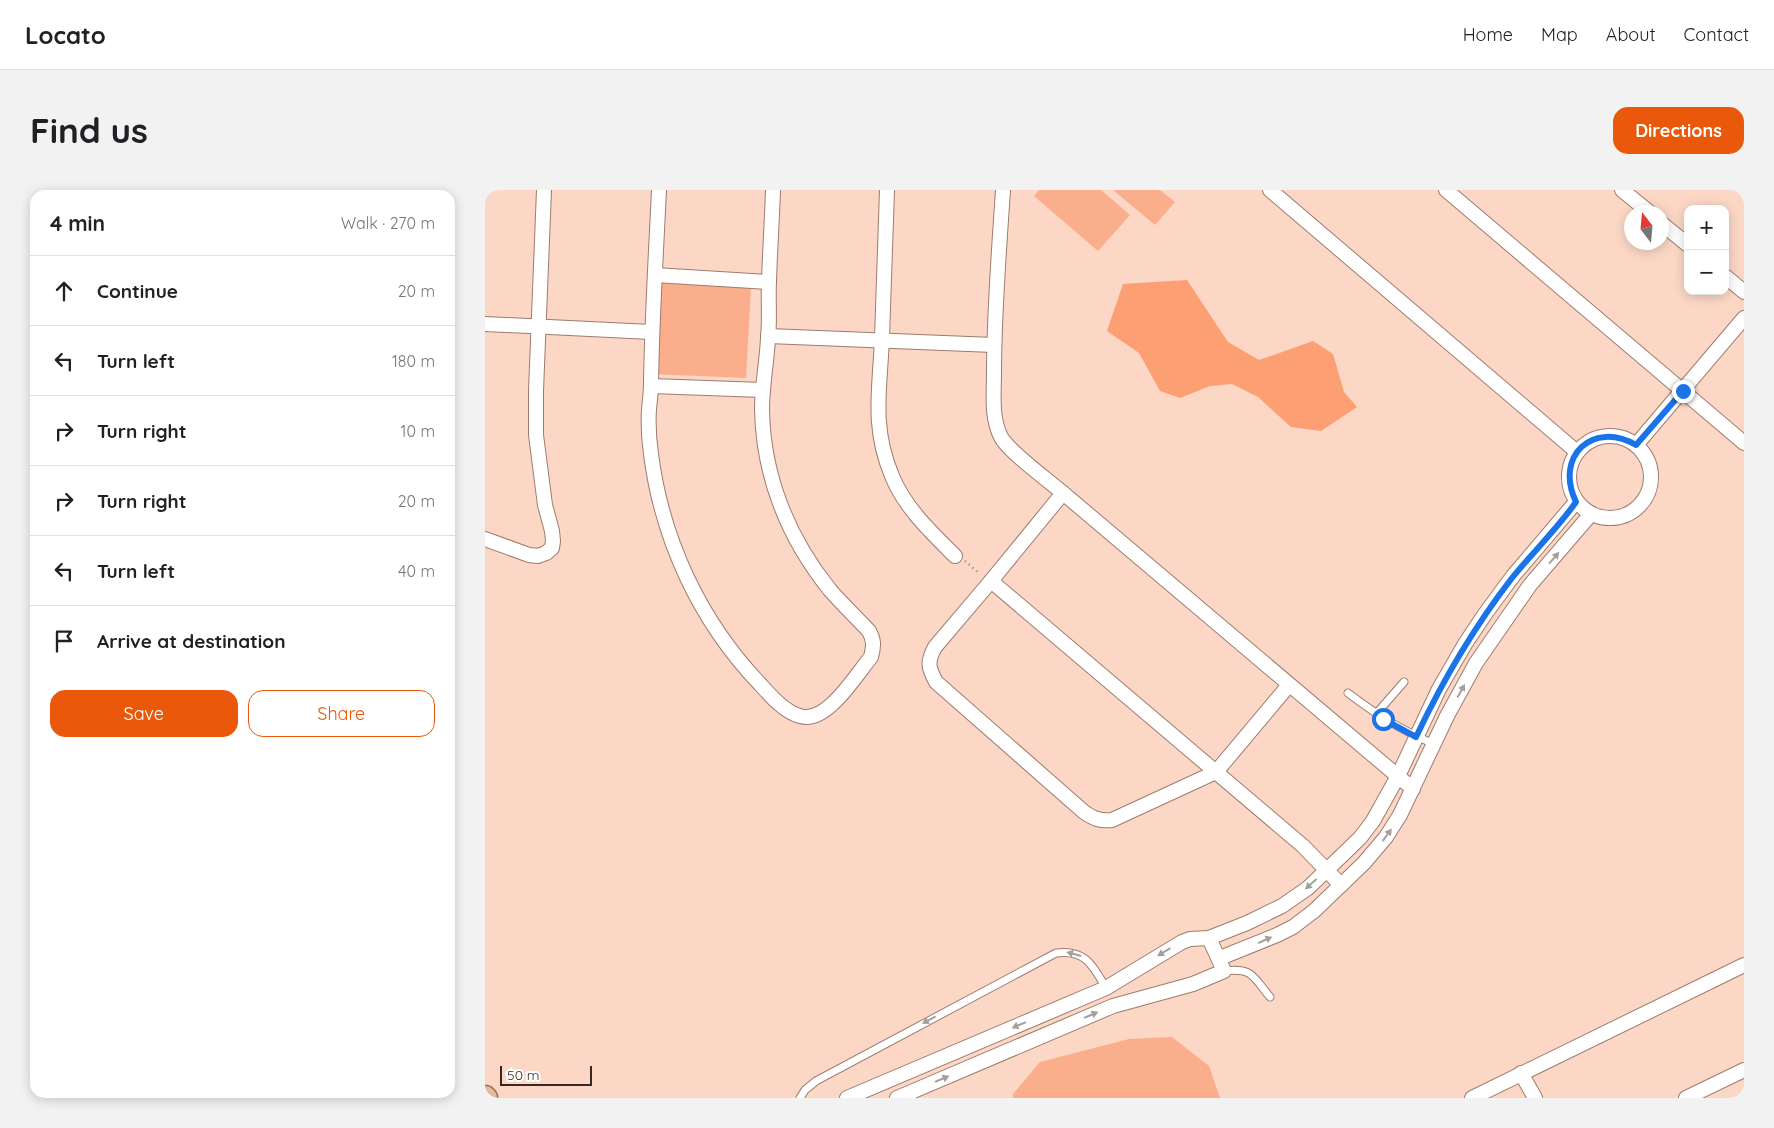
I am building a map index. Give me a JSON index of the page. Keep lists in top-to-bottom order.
{
  "scale_bar": "50 m",
  "north": "top",
  "page": {
    "header": "Locato",
    "nav": [
      "Home",
      "Map",
      "About",
      "Contact"
    ],
    "buttons": [
      "Directions",
      ["Save", "Share"]
    ],
    "title": "Find us",
    "heading": ["4 min", "Walk · 270 m"],
    "map_buttons": ["+", "−"],
    "list": [
      ["Continue", "20 m"],
      ["Turn left", "180 m"],
      ["Turn right", "10 m"],
      ["Turn right", "20 m"],
      ["Turn left", "40 m"],
      "Arrive at destination"
    ],
    "scale": "50 m"
  }
}
